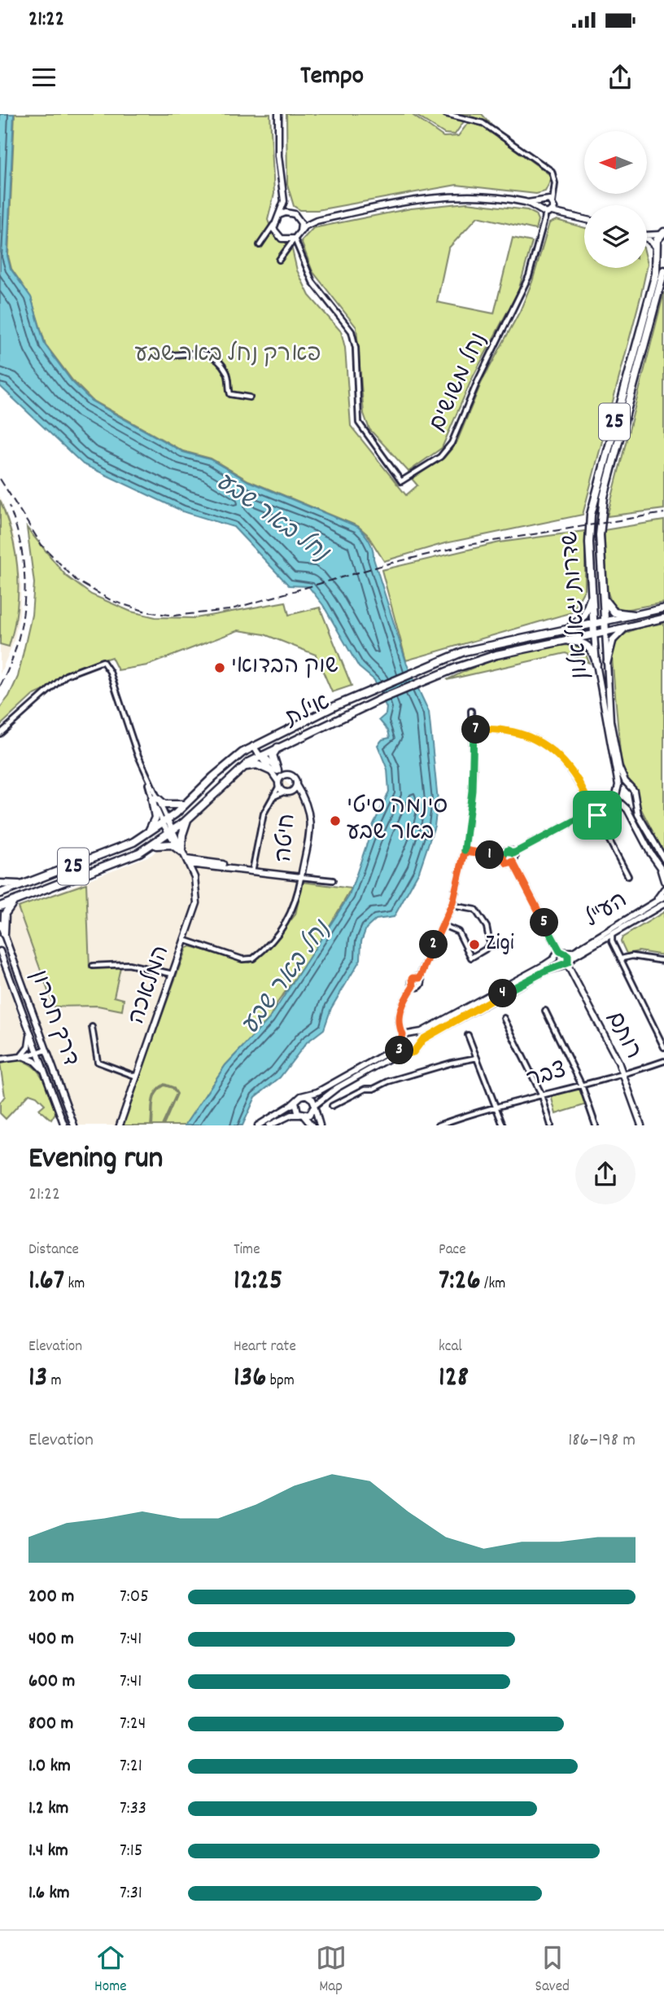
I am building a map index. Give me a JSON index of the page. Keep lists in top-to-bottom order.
{
  "streets": {
    "highway": ["25", "שדרות יגאל אלון", "אילת"],
    "street": [
      "נחל משושים",
      "חיטה",
      "הע\"ל",
      "המלאכה",
      "דרך חברון",
      "רותם",
      "צבר"
    ]
  },
  "crossings": [
    ["25", "שדרות יגאל אלון"],
    ["שדרות יגאל אלון", "אילת"],
    ["אילת", "חיטה"],
    ["אילת", "המלאכה"],
    ["הע\"ל", "רותם"],
    ["רותם", "צבר"]
  ],
  "water": ["נחל באר שבע"],
  "parks": ["פארק נחל באר שבע"],
  "places": ["שוק הבדואי", "סינמה סיטי באר שבע", "Zigi"],
  "north": "left",
  "page": {
    "status": "21:22",
    "header": "Tempo",
    "pins": [
      "7",
      "1",
      "5",
      "2",
      "4",
      "3"
    ],
    "heading": ["Evening run", "21:22"],
    "stats": [
      ["Distance", "1.67 km"],
      ["Time", "12:25"],
      ["Pace", "7:26 /km"],
      ["Elevation", "13 m"],
      ["Heart rate", "136 bpm"],
      ["kcal", "128"]
    ],
    "chart": ["Elevation", "186–198 m"],
    "list": [
      {
        "name": "200 m",
        "note": "7:05"
      },
      {
        "name": "400 m",
        "note": "7:41"
      },
      {
        "name": "600 m",
        "note": "7:41"
      },
      {
        "name": "800 m",
        "note": "7:24"
      },
      {
        "name": "1.0 km",
        "note": "7:21"
      },
      {
        "name": "1.2 km",
        "note": "7:33"
      },
      {
        "name": "1.4 km",
        "note": "7:15"
      },
      {
        "name": "1.6 km",
        "note": "7:31"
      }
    ],
    "tabs": ["Home", "Map", "Saved"]
  }
}
